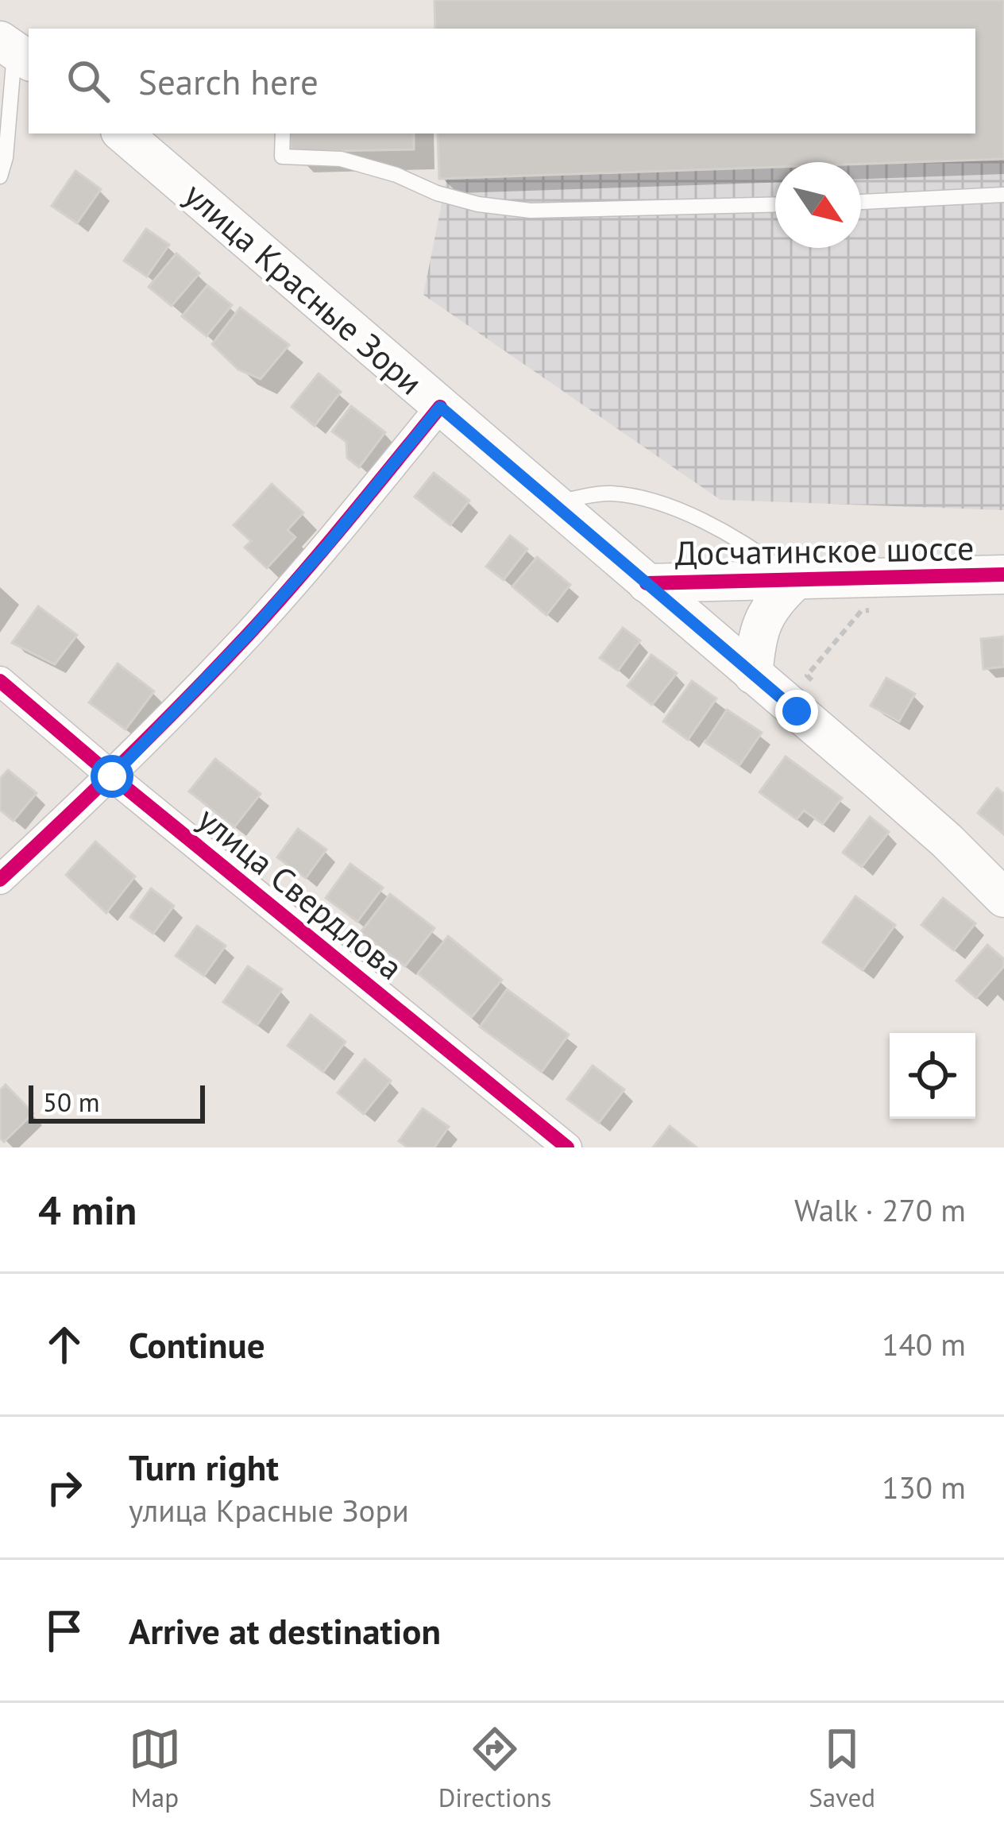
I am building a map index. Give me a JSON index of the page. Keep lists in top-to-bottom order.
{
  "streets": {
    "main road": ["улица Красные Зори", "Досчатинское шоссе"],
    "street": ["улица Свердлова"]
  },
  "crossings": [
    ["улица Красные Зори", "Досчатинское шоссе"]
  ],
  "scale_bar": "50 m",
  "north": "bottom right",
  "page": {
    "search": "Search here",
    "scale": "50 m",
    "heading": ["4 min", "Walk · 270 m"],
    "list": [
      ["Continue", "140 m"],
      ["Turn right", "улица Красные Зори", "130 m"],
      "Arrive at destination"
    ],
    "nav": ["Map", "Directions", "Saved"]
  }
}
